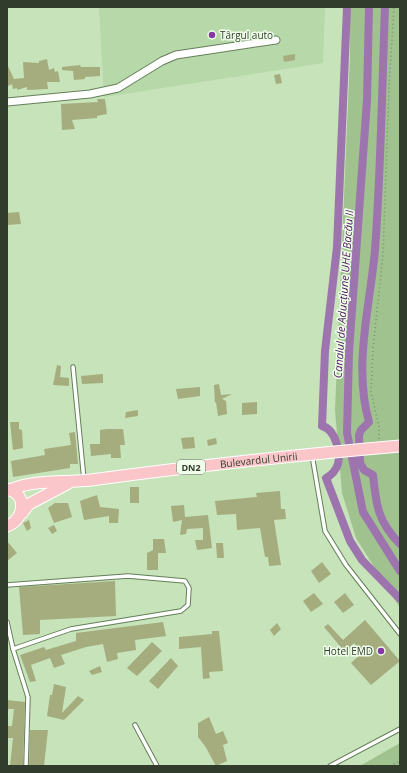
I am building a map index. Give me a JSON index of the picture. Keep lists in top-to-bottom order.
{
  "streets": {
    "main road": ["Bulevardul Unirii", "DN2"]
  },
  "crossings": [
    ["Bulevardul Unirii", "DN2"]
  ],
  "water": ["Canalul de Aducțiune UHE Bacău II"],
  "places": ["Târgul auto", "Hotel EMD"]
}
